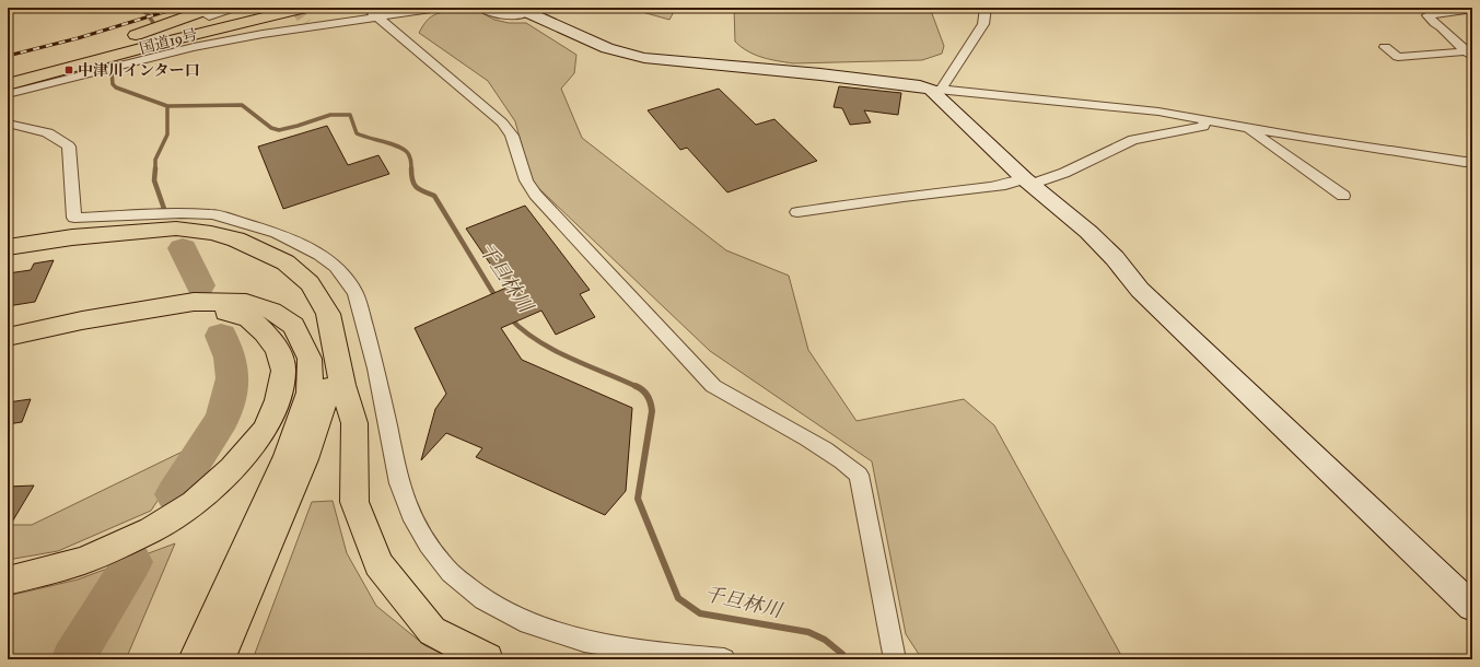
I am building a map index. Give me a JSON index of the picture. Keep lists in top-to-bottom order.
{
  "streets": {
    "highway": ["国道19号"]
  },
  "water": ["千旦林川"],
  "places": {
    "transit": ["中津川インター口"]
  }
}
